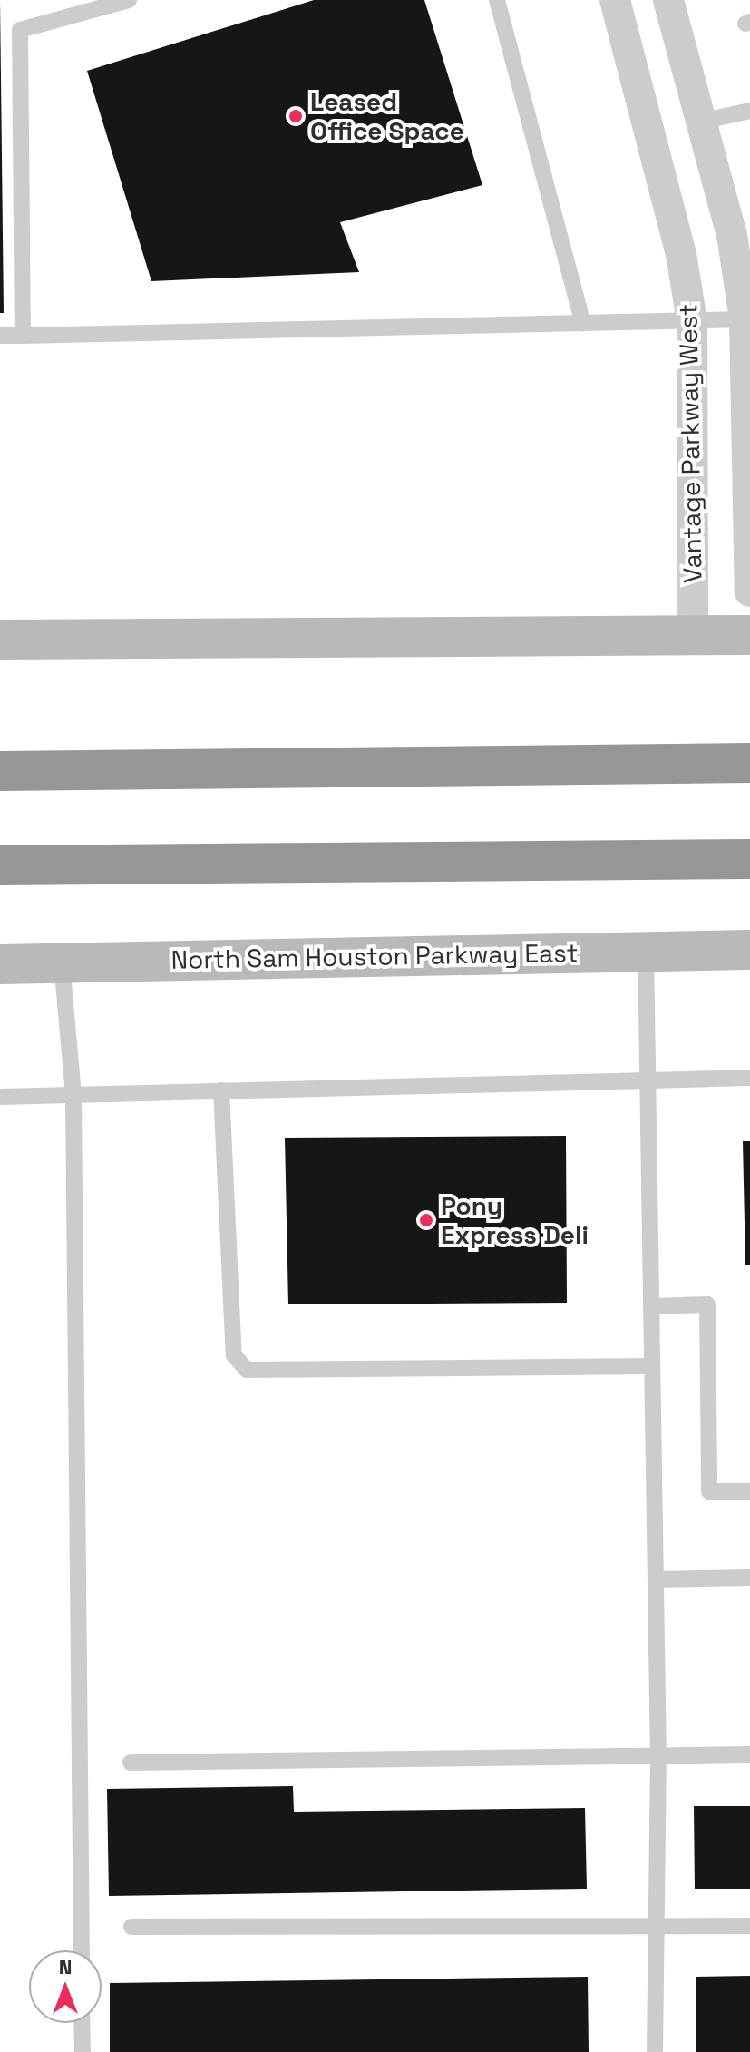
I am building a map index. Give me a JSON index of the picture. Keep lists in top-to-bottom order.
{
  "streets": {
    "main road": ["North Sam Houston Parkway East"],
    "street": ["Vantage Parkway West"]
  },
  "places": ["Leased Office Space", "Pony Express Deli"],
  "north": "top"
}
